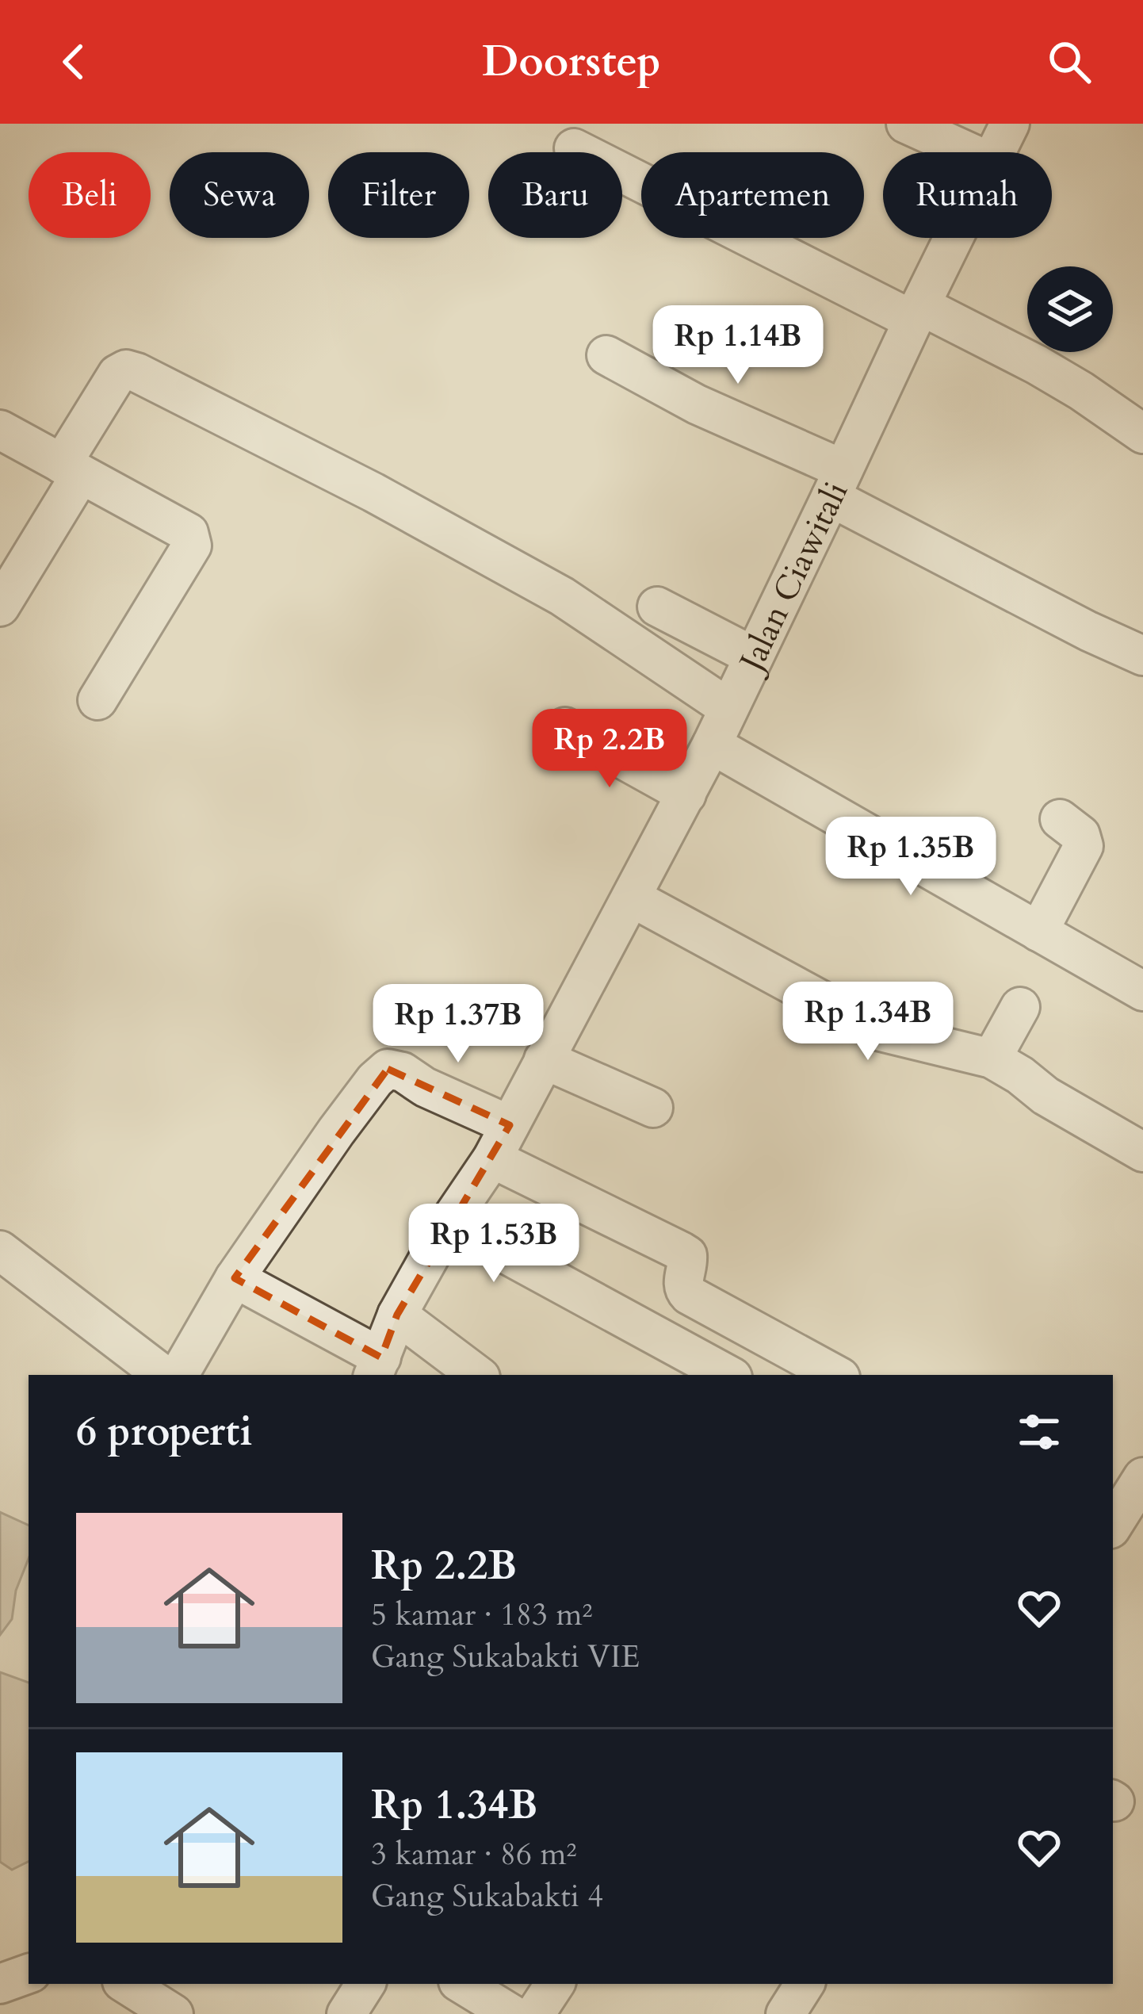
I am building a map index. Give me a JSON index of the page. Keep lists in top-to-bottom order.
{
  "streets": {
    "street": ["Jalan Ciawitali"]
  },
  "page": {
    "header": "Doorstep",
    "chip": [
      "Beli",
      "Sewa",
      "Filter",
      "Baru",
      "Apartemen",
      "Rumah"
    ],
    "price": [
      "Rp 1.14B",
      "Rp 2.2B",
      "Rp 1.35B",
      "Rp 1.34B",
      "Rp 1.37B",
      "Rp 1.53B"
    ],
    "heading": "6 properti",
    "list": [
      {
        "name": "Rp 2.2B",
        "note": "5 kamar · 183 m² · Gang Sukabakti VIE"
      },
      {
        "name": "Rp 1.34B",
        "note": "3 kamar · 86 m² · Gang Sukabakti 4"
      }
    ]
  }
}
